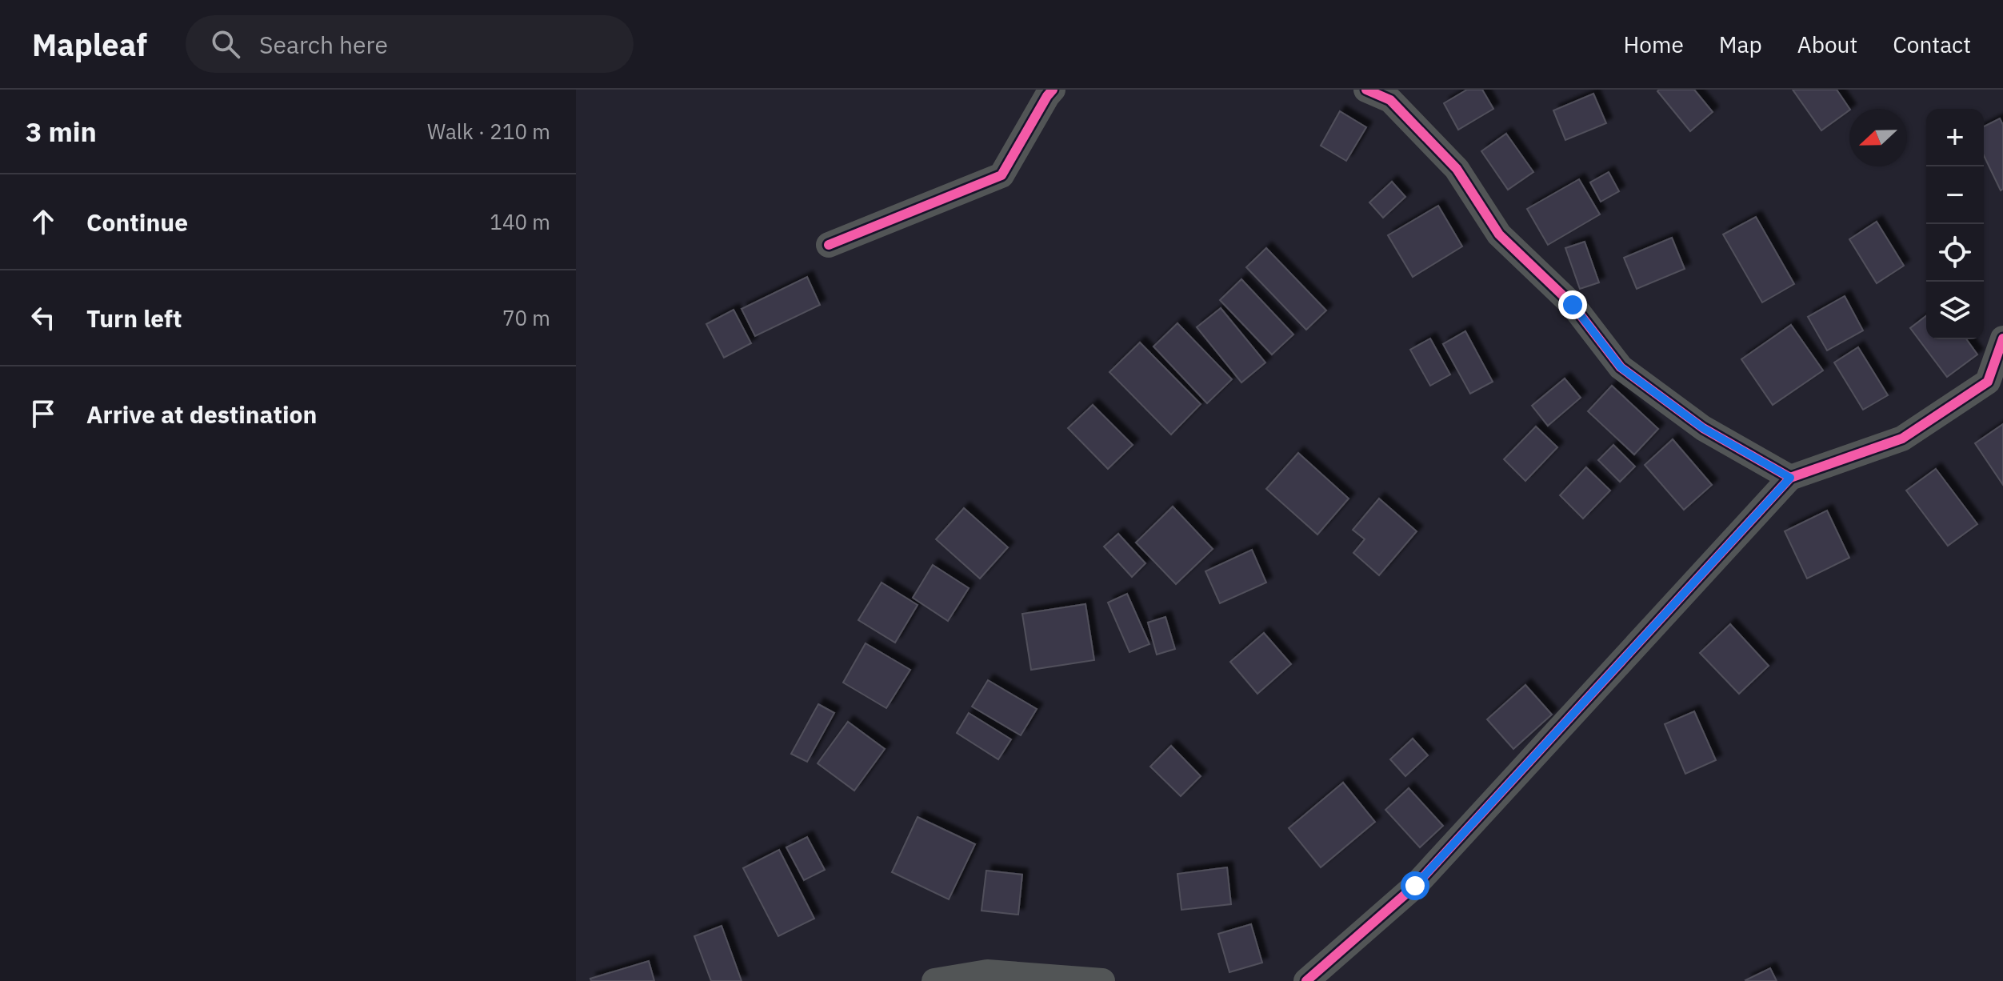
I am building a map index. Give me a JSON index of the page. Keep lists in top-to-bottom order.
{
  "north": "left",
  "page": {
    "header": "Mapleaf",
    "search": "Search here",
    "nav": [
      "Home",
      "Map",
      "About",
      "Contact"
    ],
    "heading": ["3 min", "Walk · 210 m"],
    "map_buttons": ["+", "−"],
    "list": [
      ["Continue", "140 m"],
      ["Turn left", "70 m"],
      "Arrive at destination"
    ]
  }
}
